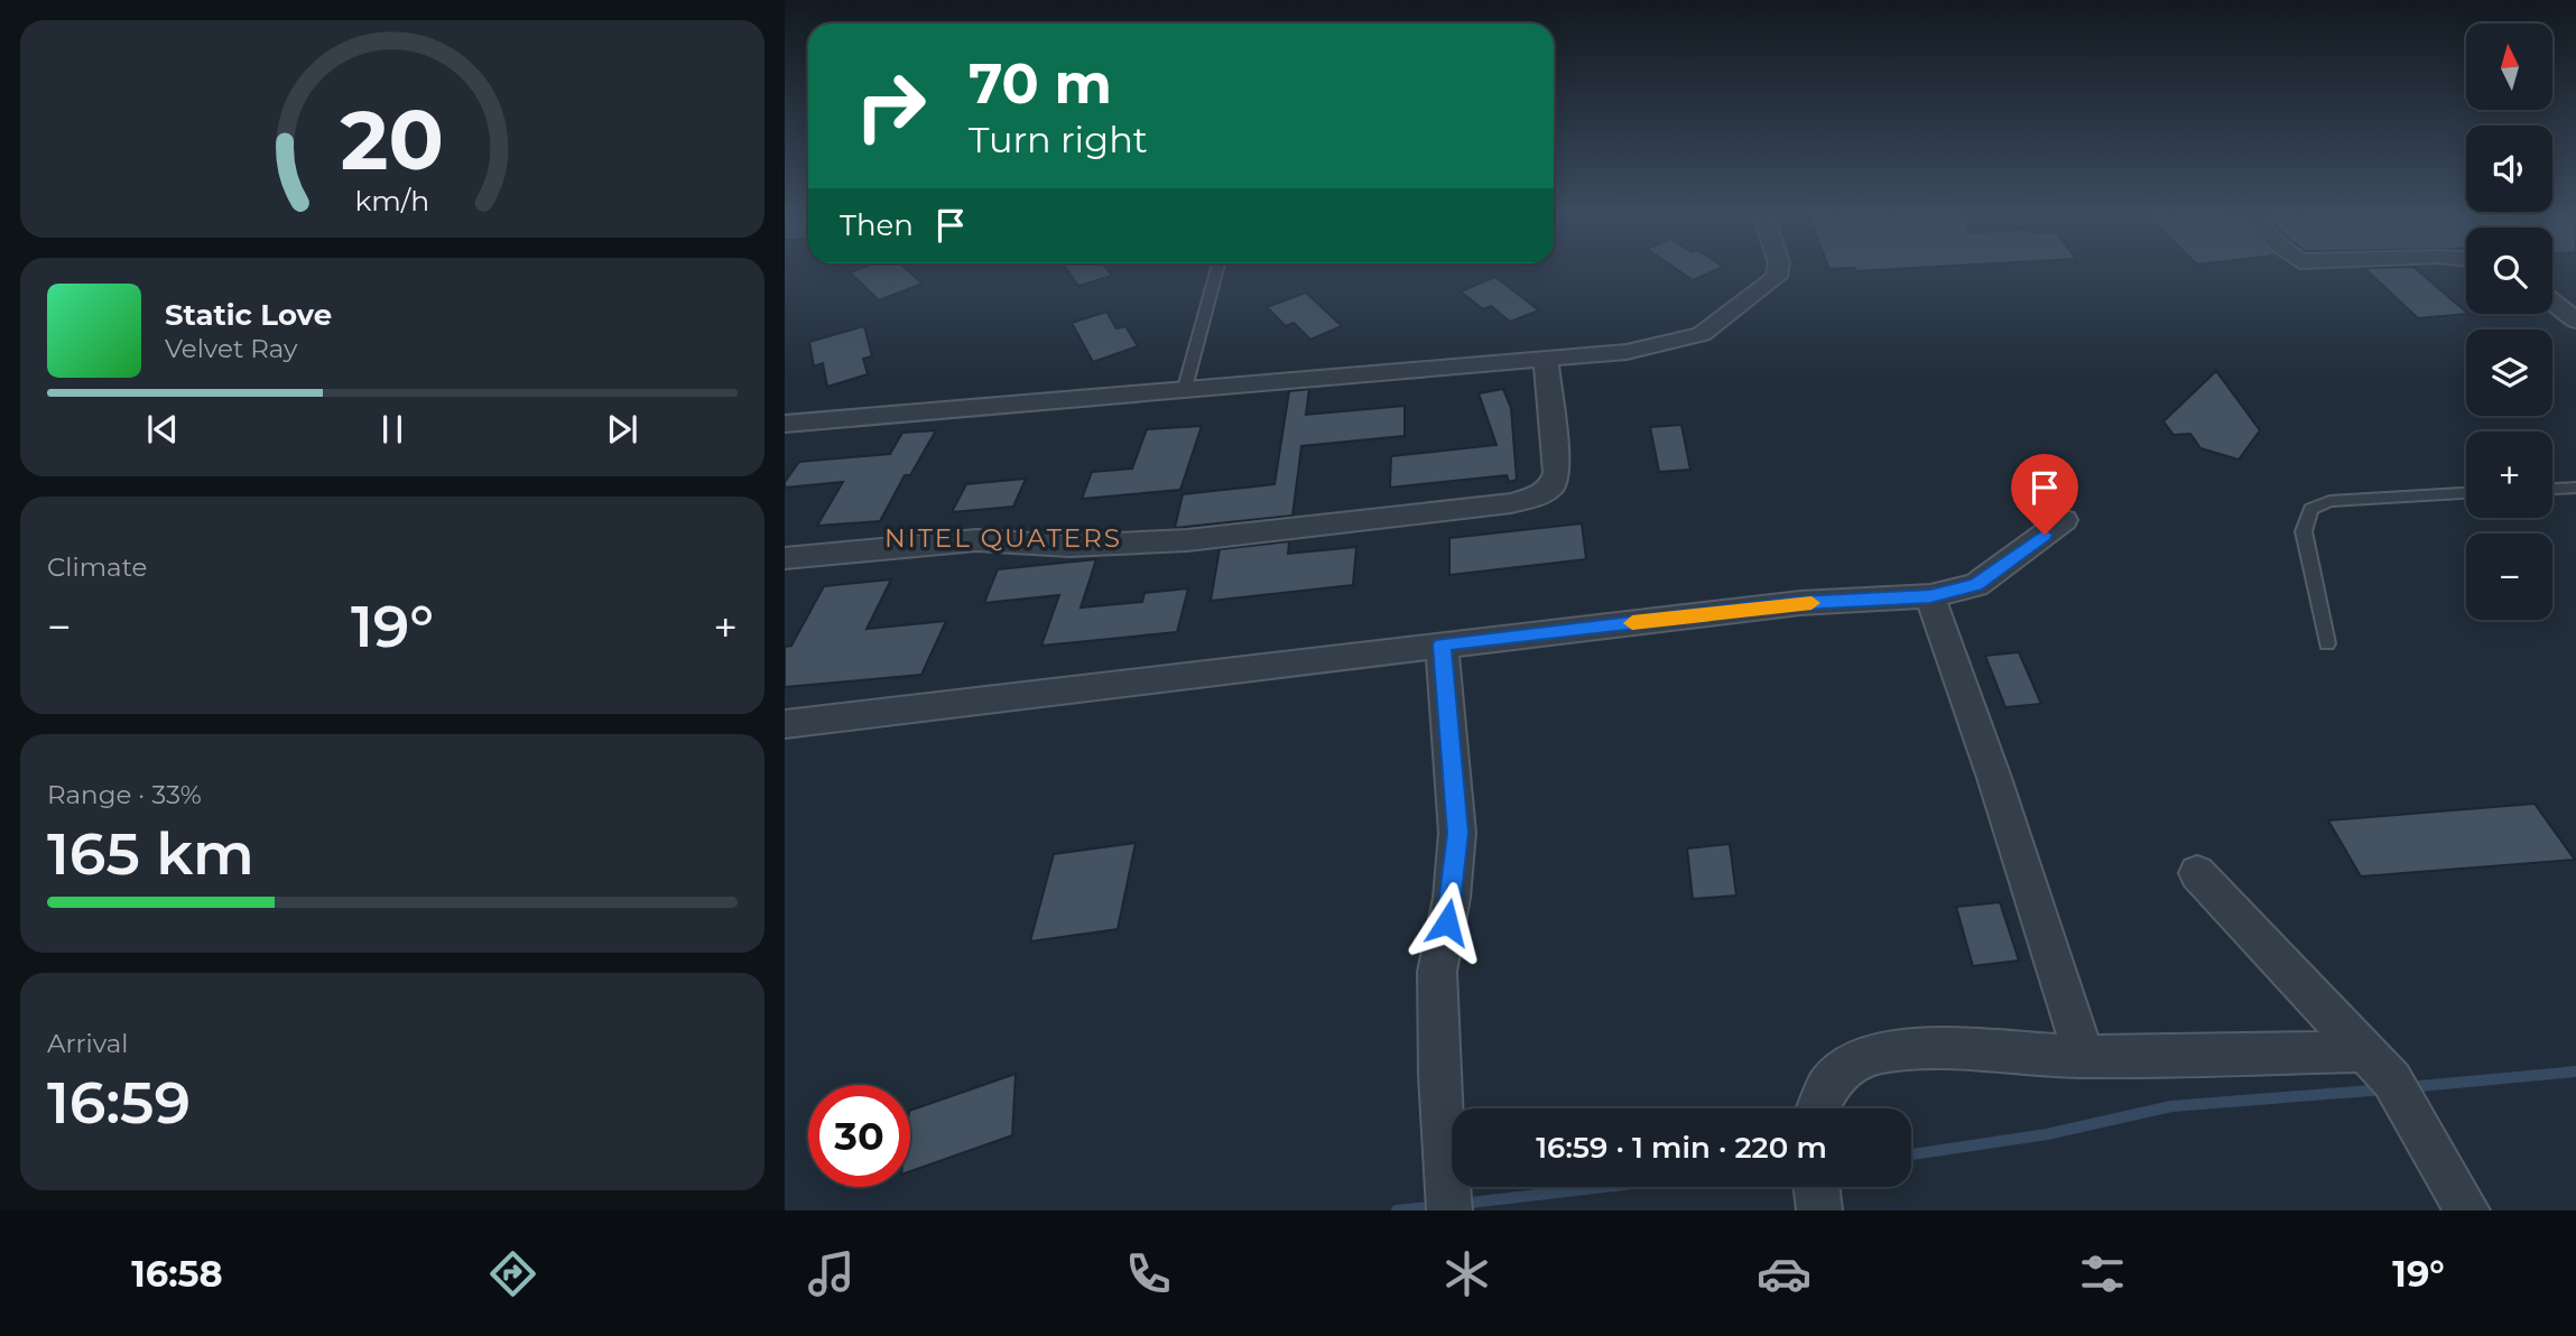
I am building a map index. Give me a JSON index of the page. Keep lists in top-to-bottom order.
{
  "districts": ["NITEL QUATERS"],
  "north": "top",
  "page": {
    "map_buttons": ["+", "−"],
    "turn": ["70 m", "Turn right"],
    "then": "Then",
    "song": ["Static Love", "Velvet Ray"],
    "tile": [
      "Climate",
      ["Range · 33%", "165 km"],
      ["Arrival", "16:59"]
    ],
    "heat": ["−", "19°", "+"],
    "limit": "30",
    "trip": "16:59 · 1 min · 220 m",
    "tabs": ["16:58", "19°"],
    "gauge": ["20", "km/h"]
  }
}
